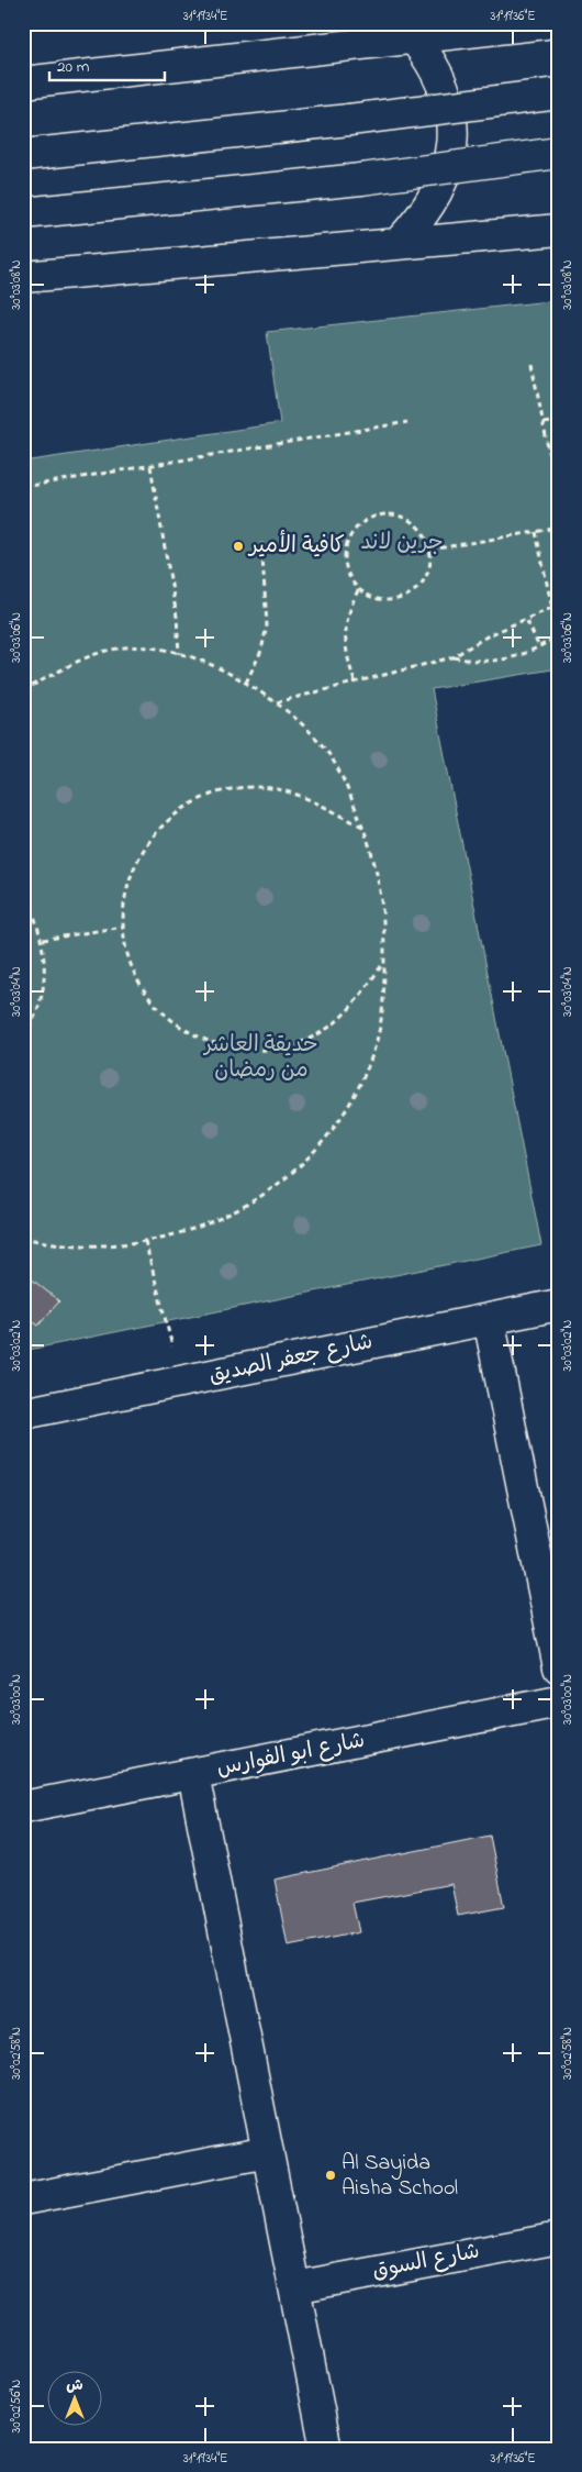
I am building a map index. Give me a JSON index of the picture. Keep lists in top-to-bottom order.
{
  "streets": {
    "street": ["شارع جعفر الصديق", "شارع ابو الفوارس", "شارع السوق"]
  },
  "parks": ["جرين لاند", "حديقة العاشر من رمضان"],
  "places": ["كافية الأمير", "Al Sayida Aisha School"],
  "scale_bar": "20 m",
  "north": "top",
  "coordinates": [
    "31°19'34\"E",
    "31°19'36\"E",
    "30°03'08\"N",
    "30°03'06\"N",
    "30°03'04\"N",
    "30°03'02\"N",
    "30°03'00\"N",
    "30°02'58\"N",
    "30°02'56\"N"
  ]
}
